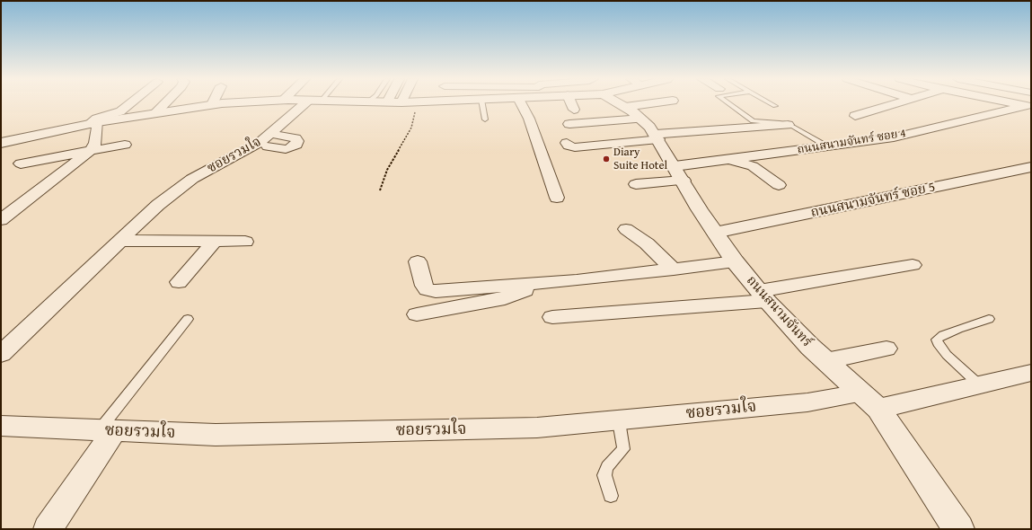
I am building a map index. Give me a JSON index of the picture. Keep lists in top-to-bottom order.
{
  "streets": {
    "street": [
      "ถนนสนามจันทร์ ซอย 4",
      "ซอยรวมใจ",
      "ถนนสนามจันทร์ ซอย 5",
      "ถนนสนามจันทร์"
    ]
  },
  "crossings": [
    ["ถนนสนามจันทร์ ซอย 4", "ถนนสนามจันทร์"],
    ["ซอยรวมใจ", "ถนนสนามจันทร์"],
    ["ถนนสนามจันทร์ ซอย 5", "ถนนสนามจันทร์"]
  ],
  "places": ["Diary Suite Hotel"]
}
